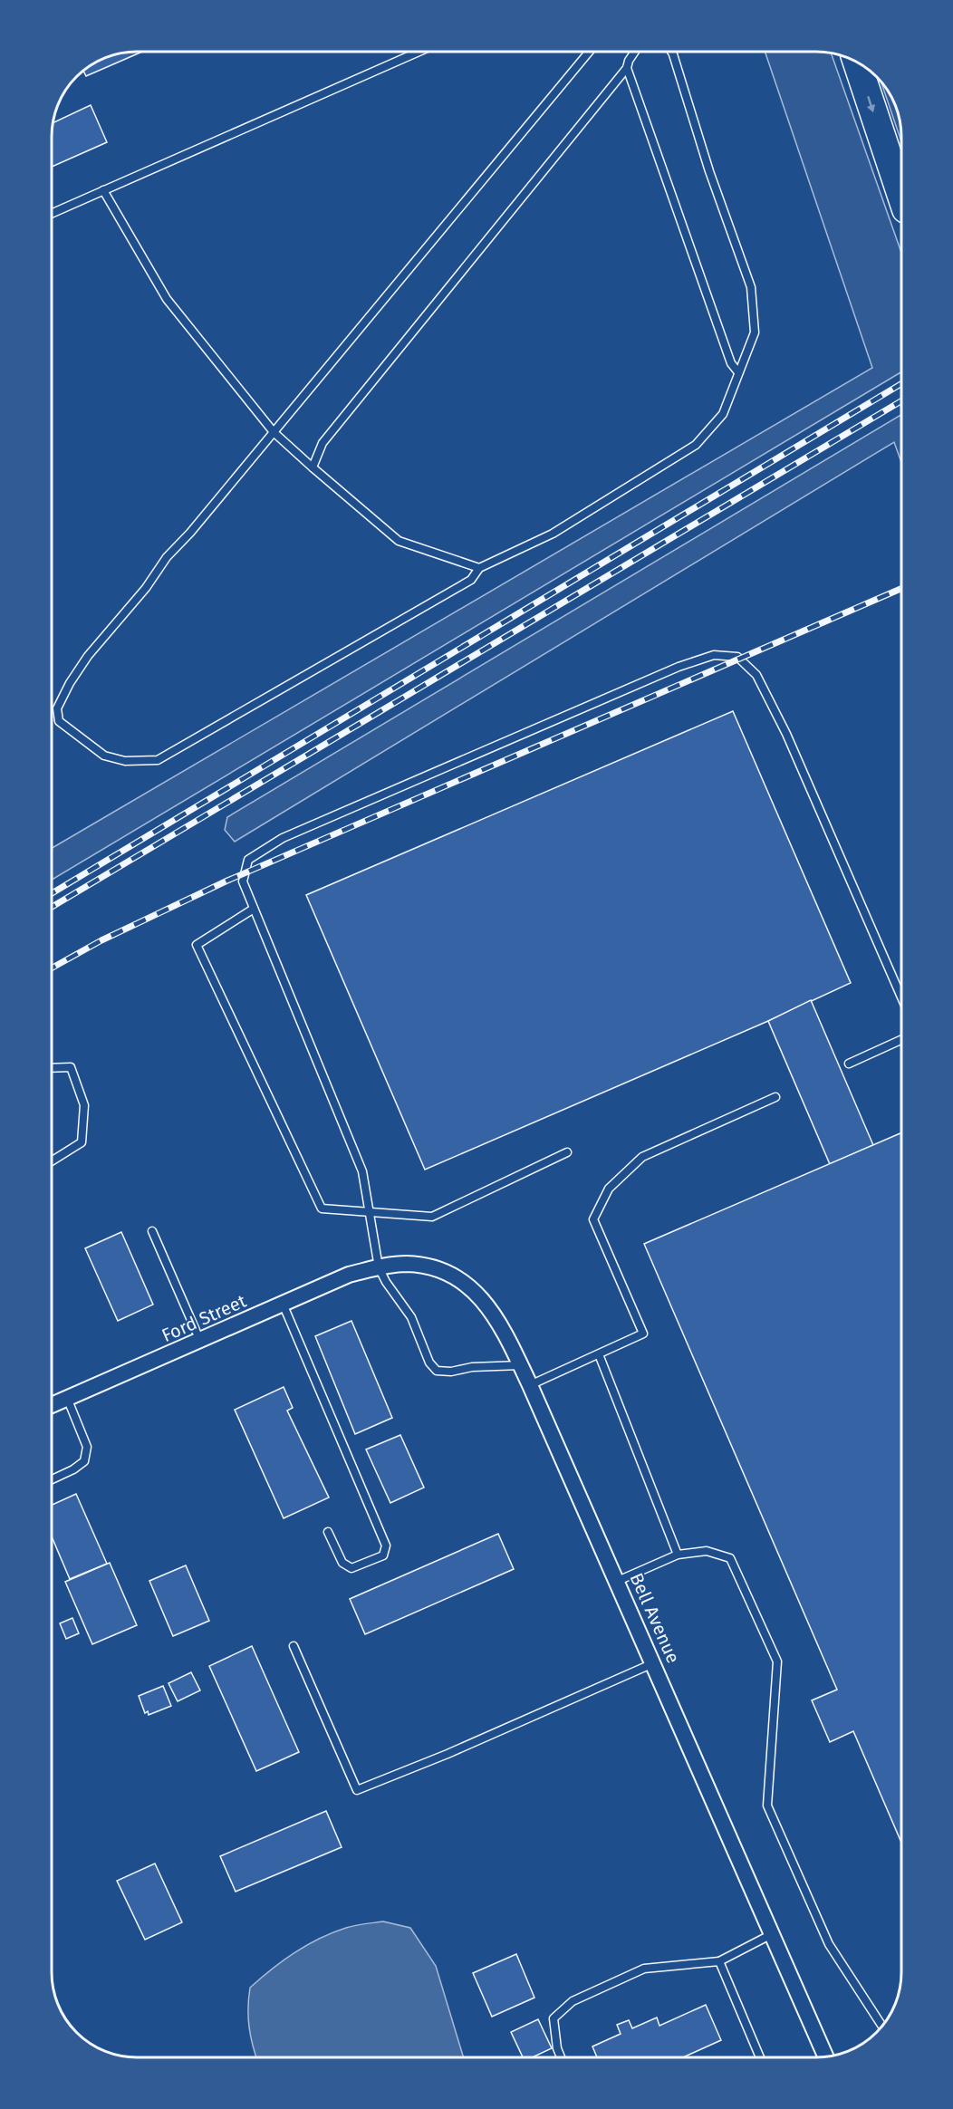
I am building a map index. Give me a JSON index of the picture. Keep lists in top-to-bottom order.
{
  "streets": {
    "street": ["Ford Street", "Bell Avenue"]
  },
  "crossings": [
    ["Ford Street", "Bell Avenue"]
  ]
}
